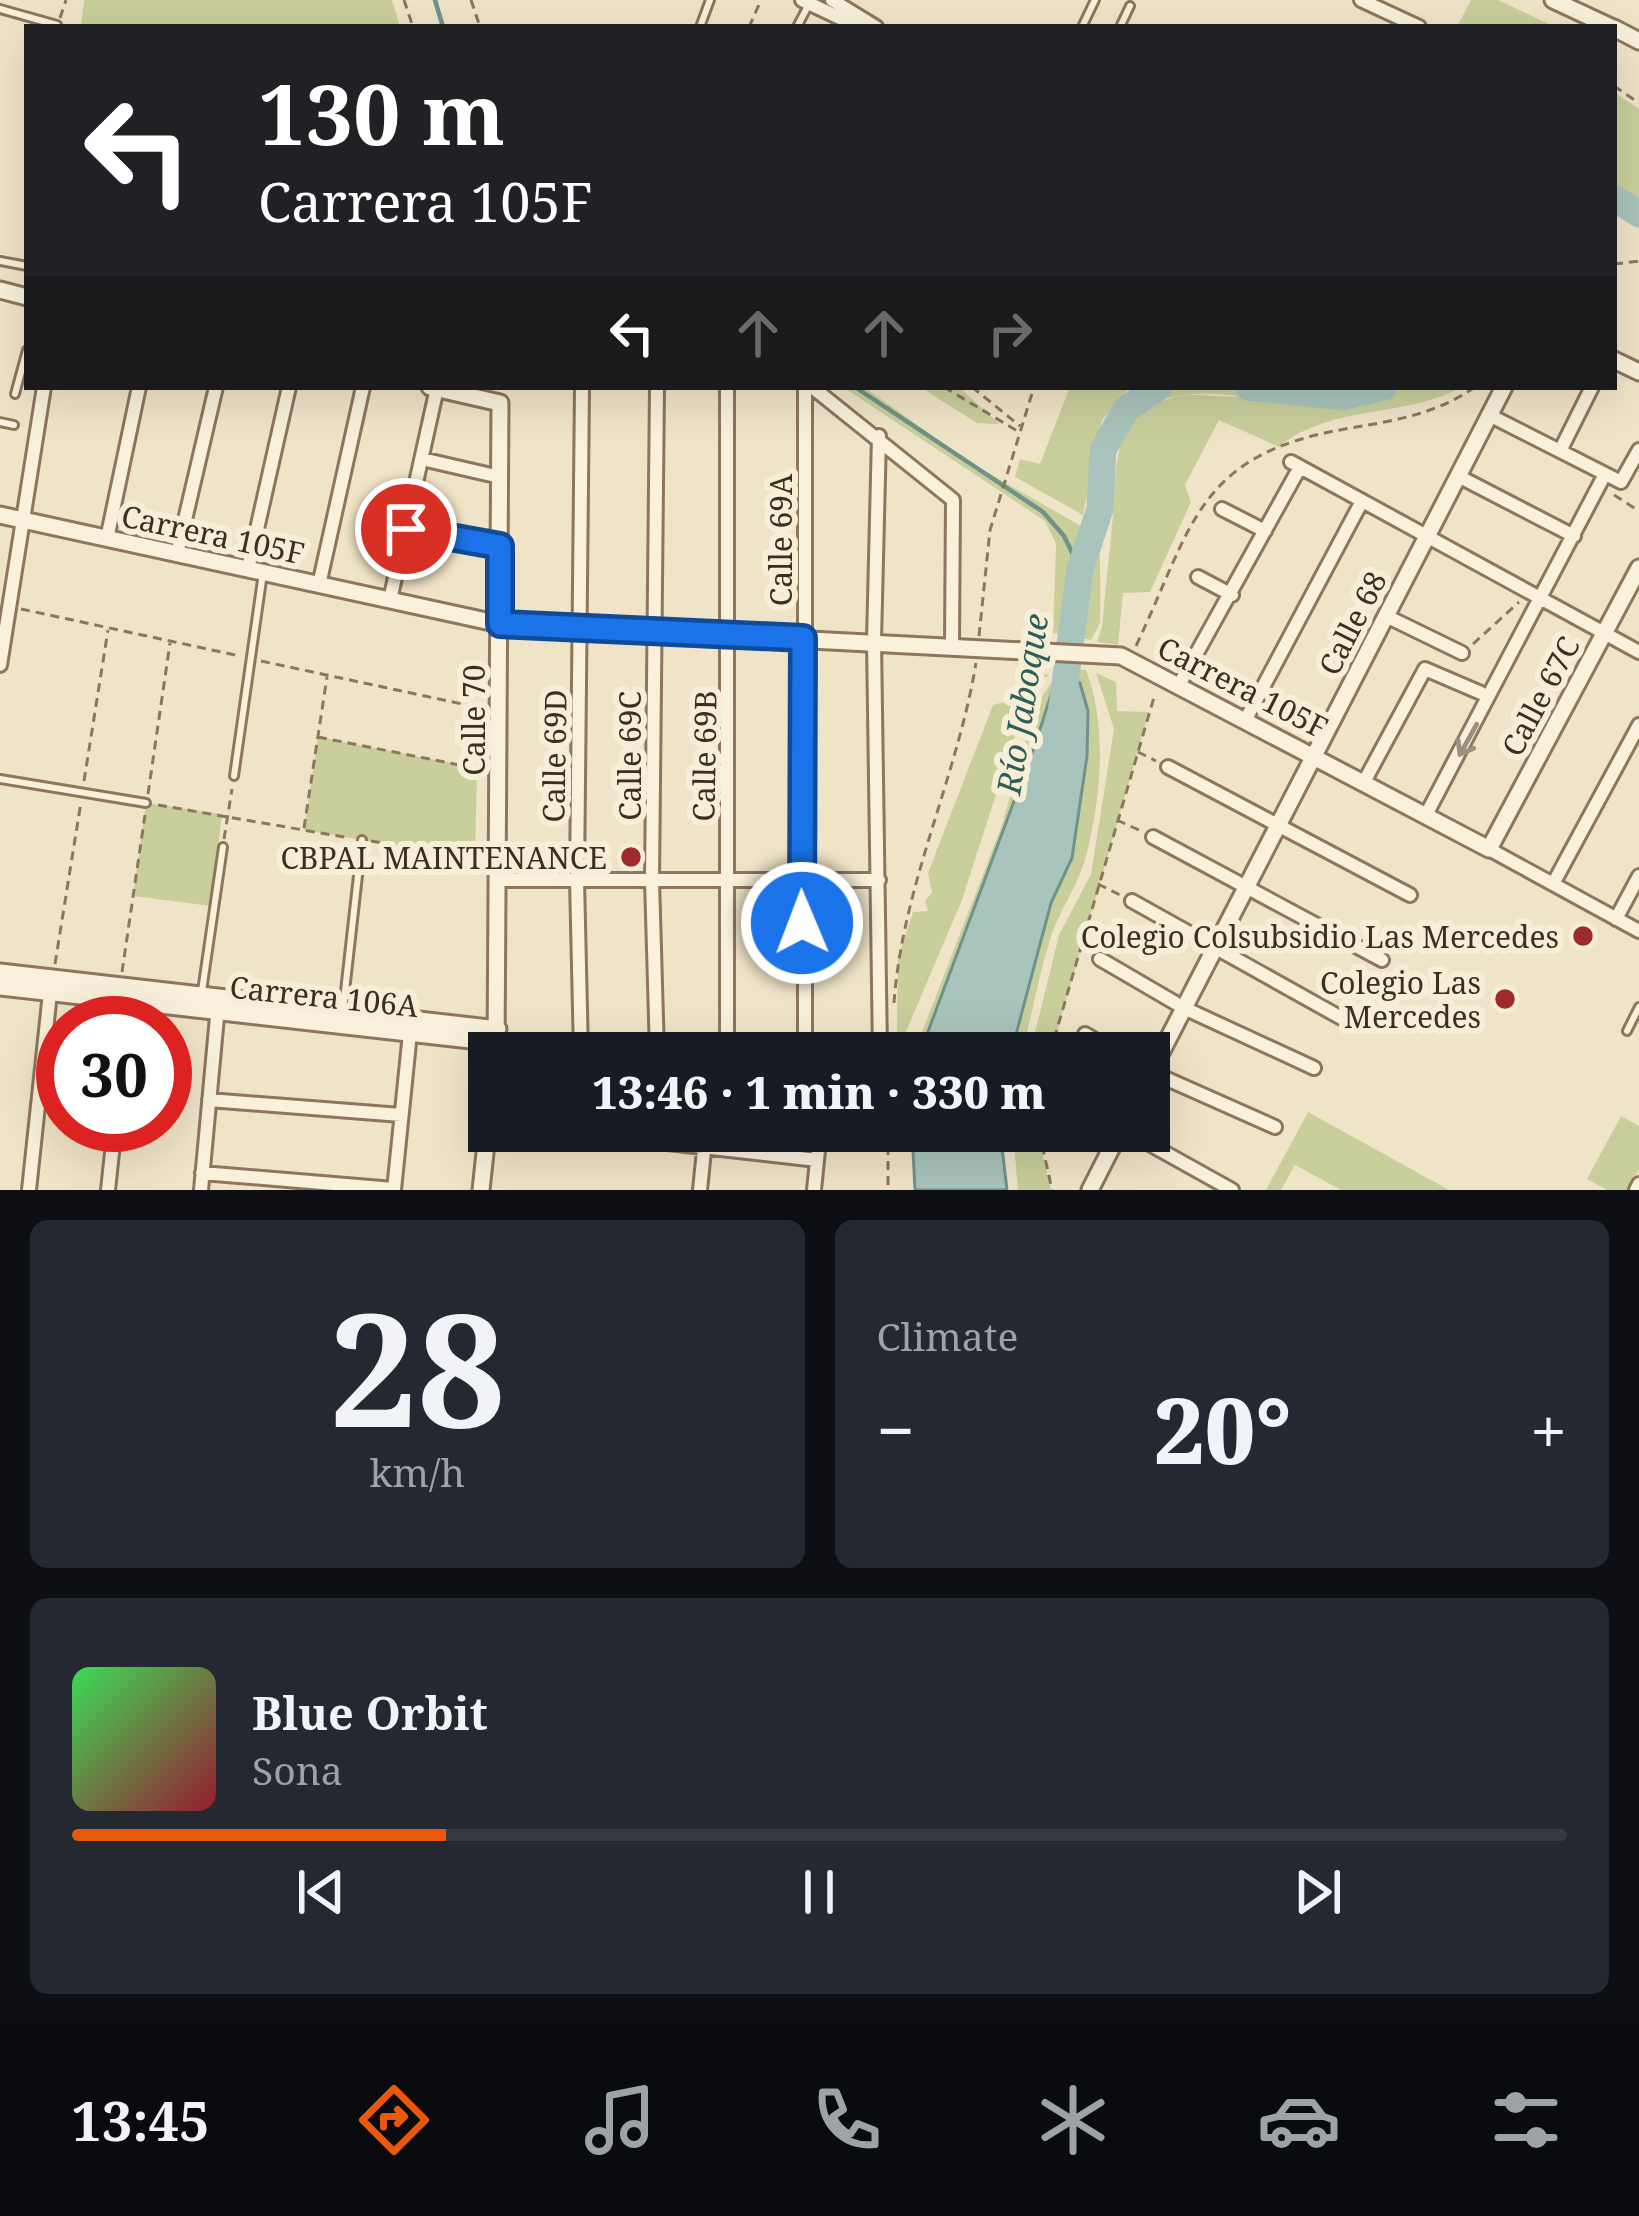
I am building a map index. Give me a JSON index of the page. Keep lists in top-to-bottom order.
{
  "streets": {
    "street": [
      "Carrera 105F",
      "Calle 69A",
      "Calle 68",
      "Calle 67C",
      "Calle 70",
      "Calle 69D",
      "Calle 69C",
      "Calle 69B",
      "Carrera 106A"
    ]
  },
  "crossings": [
    ["Carrera 105F", "Calle 69A"],
    ["Carrera 105F", "Calle 68"],
    ["Carrera 105F", "Calle 67C"],
    ["Carrera 105F", "Calle 70"],
    ["Carrera 105F", "Calle 69D"],
    ["Carrera 105F", "Calle 69C"],
    ["Carrera 105F", "Calle 69B"]
  ],
  "water": ["Río Jaboque"],
  "places": ["CBPAL MAINTENANCE", "Colegio Colsubsidio Las Mercedes", "Colegio Las Mercedes"],
  "page": {
    "turn": ["130 m", "Carrera 105F"],
    "limit": "30",
    "trip": "13:46 · 1 min · 330 m",
    "tile": [
      ["28", "km/h"],
      "Climate"
    ],
    "heat": ["−", "20°", "+"],
    "song": ["Blue Orbit", "Sona"],
    "tabs": "13:45"
  }
}
